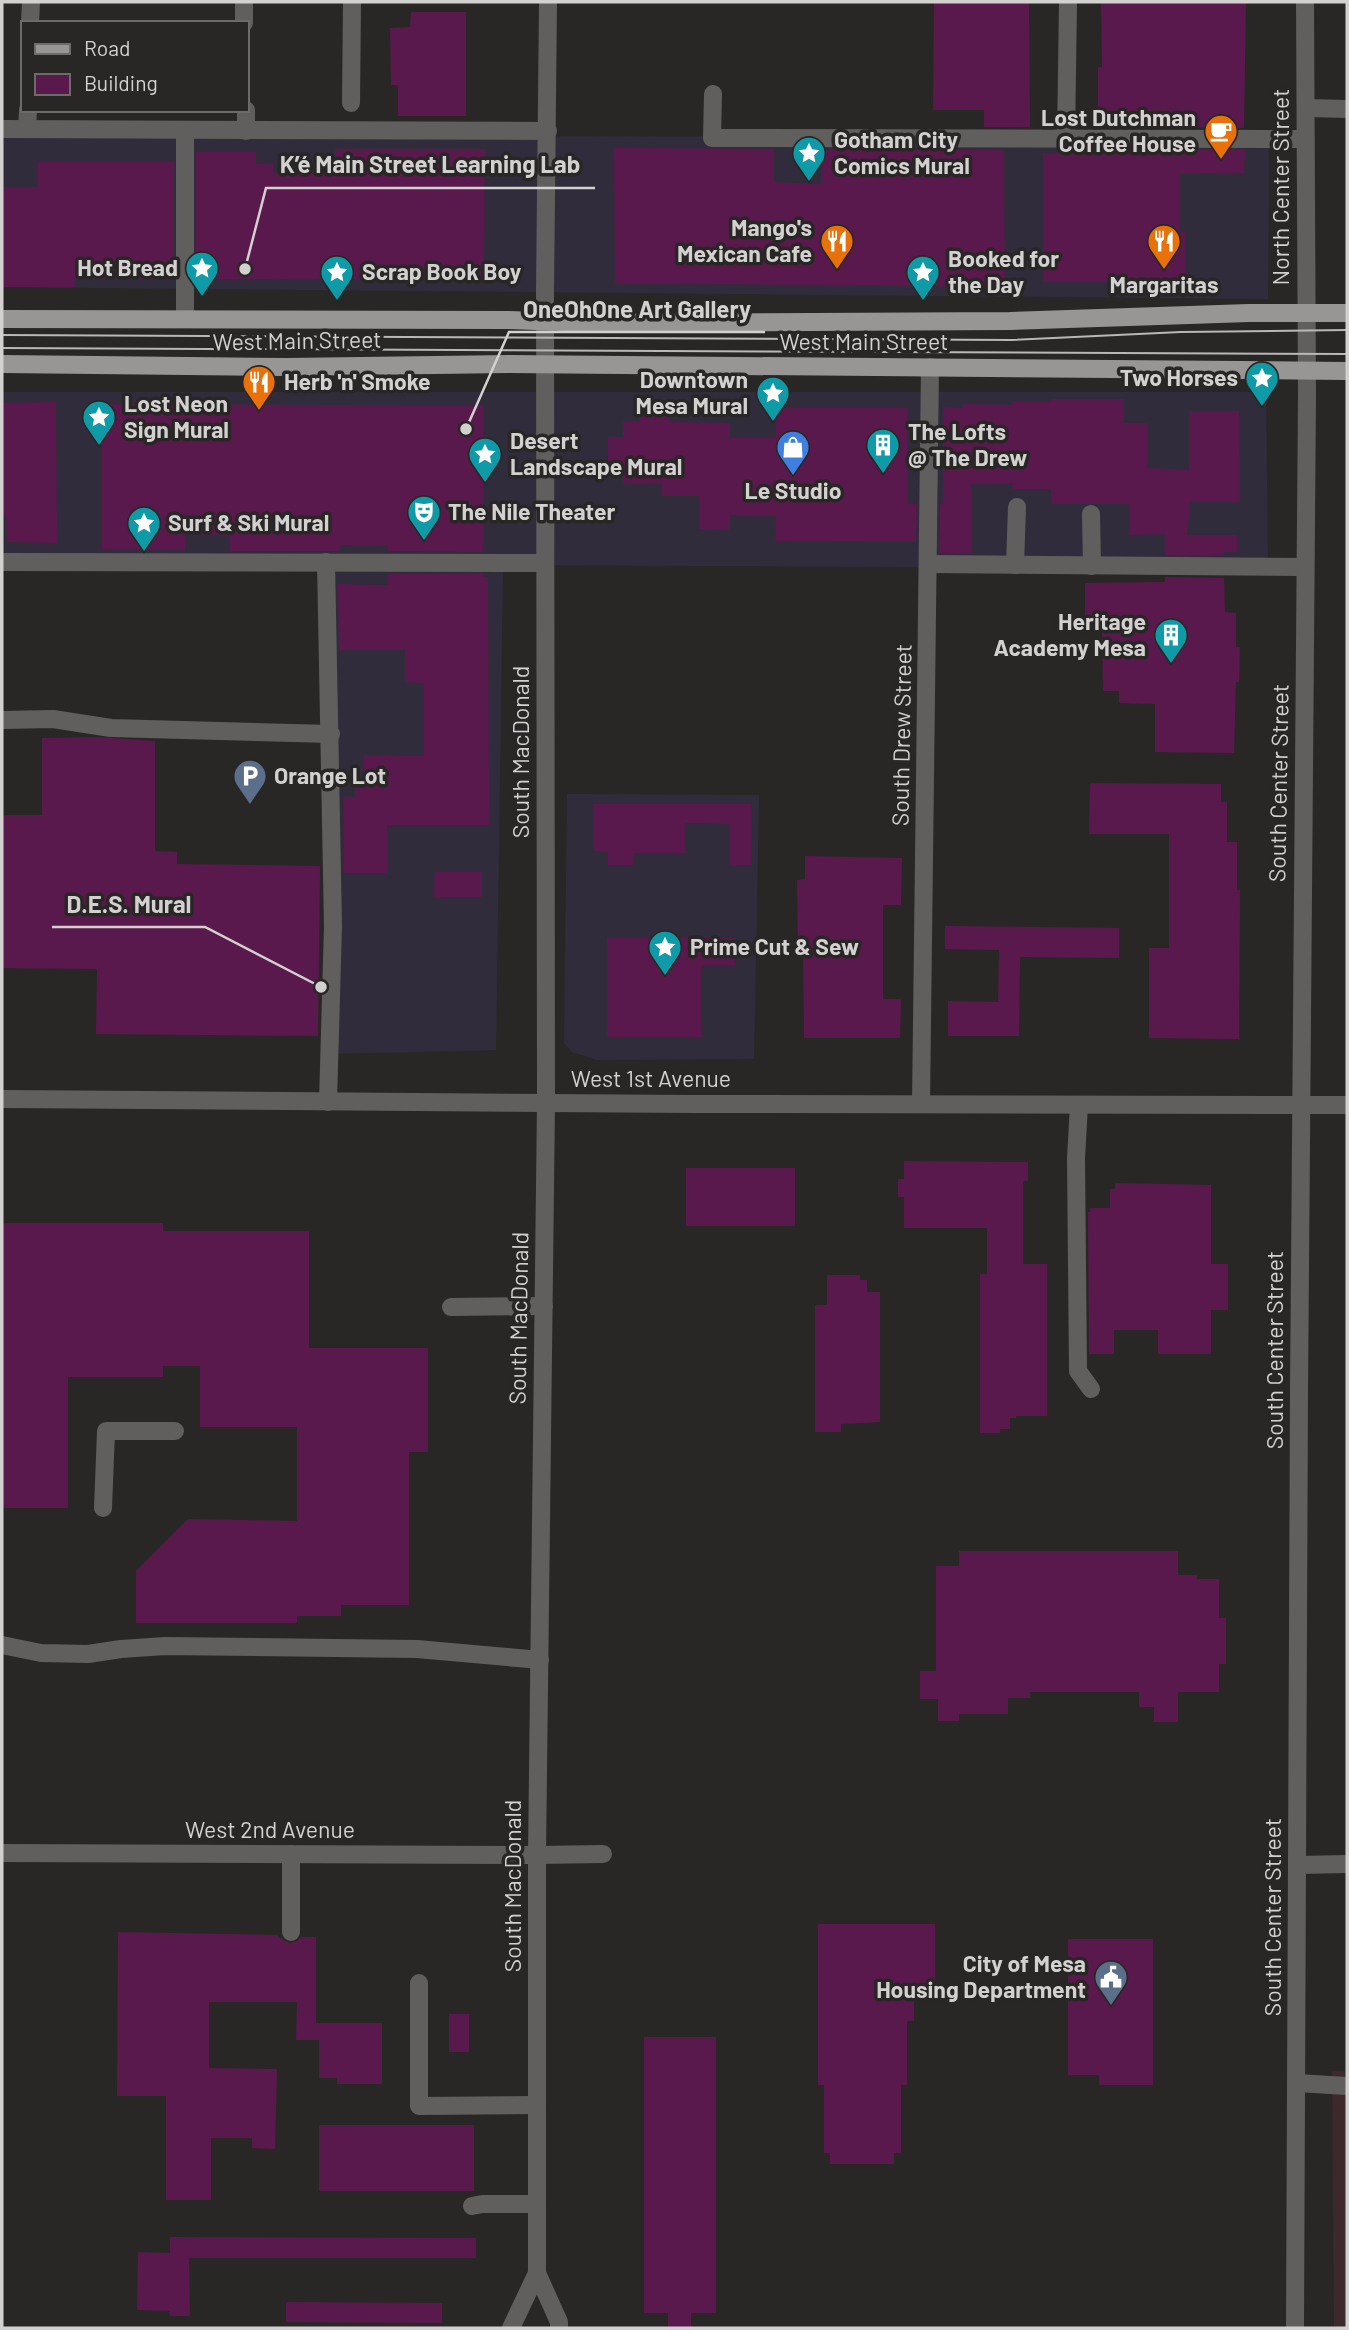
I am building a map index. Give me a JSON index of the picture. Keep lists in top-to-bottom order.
{
  "streets": {
    "main road": ["West Main Street"],
    "street": [
      "North Center Street",
      "South Drew Street",
      "South MacDonald",
      "South Center Street",
      "West 1st Avenue",
      "West 2nd Avenue"
    ]
  },
  "crossings": [
    ["North Center Street", "West Main Street"],
    ["North Center Street", "South Center Street"],
    ["West Main Street", "South Drew Street"],
    ["West Main Street", "South MacDonald"],
    ["West Main Street", "South Center Street"],
    ["South Drew Street", "West 1st Avenue"],
    ["South MacDonald", "West 1st Avenue"],
    ["South MacDonald", "West 2nd Avenue"],
    ["South Center Street", "West 1st Avenue"]
  ],
  "places": {
    "cafe": ["Lost Dutchman Coffee House"],
    "place": [
      "Gotham City Comics Mural",
      "Hot Bread",
      "Scrap Book Boy",
      "Booked for the Day",
      "Two Horses",
      "Downtown Mesa Mural",
      "Lost Neon Sign Mural",
      "Desert Landscape Mural",
      "Surf & Ski Mural",
      "Prime Cut & Sew"
    ],
    "other": ["K’é Main Street Learning Lab", "OneOhOne Art Gallery", "D.E.S. Mural"],
    "restaurant": ["Mango's Mexican Cafe", "Margaritas", "Herb 'n' Smoke"],
    "building": ["The Lofts @ The Drew", "Heritage Academy Mesa"],
    "shop": ["Le Studio"],
    "theatre": ["The Nile Theater"],
    "parking": ["Orange Lot"],
    "public building": ["City of Mesa Housing Department"]
  },
  "legend": ["Road", "Building"]
}
